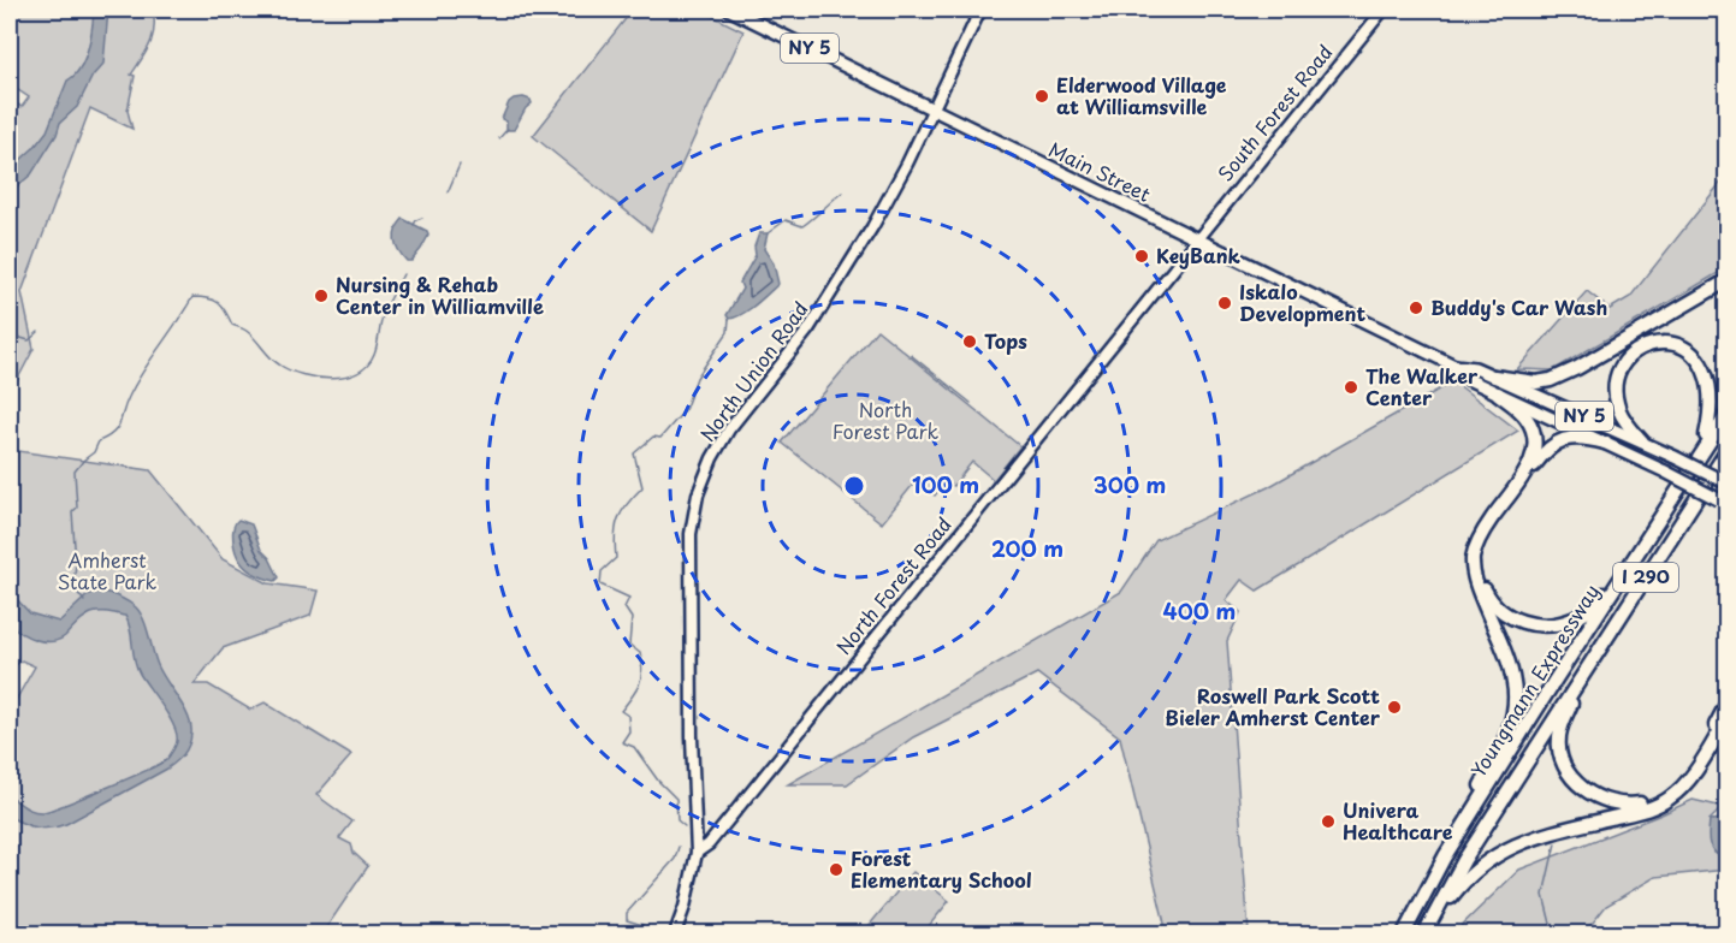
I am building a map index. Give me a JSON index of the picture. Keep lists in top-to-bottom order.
{
  "streets": {
    "highway": ["I 290", "Youngmann Expressway"],
    "main road": ["NY 5", "Main Street"],
    "street": ["South Forest Road", "North Union Road", "North Forest Road"]
  },
  "crossings": [
    ["South Forest Road", "Main Street"],
    ["South Forest Road", "North Forest Road"],
    ["Main Street", "North Union Road"],
    ["Main Street", "North Forest Road"],
    ["North Union Road", "North Forest Road"]
  ],
  "parks": ["North Forest Park", "Amherst State Park"],
  "places": [
    "Elderwood Village at Williamsville",
    "KeyBank",
    "Nursing & Rehab Center in Williamville",
    "Iskalo Development",
    "Buddy's Car Wash",
    "Tops",
    "The Walker Center",
    "Roswell Park Scott Bieler Amherst Center",
    "Univera Healthcare",
    "Forest Elementary School"
  ],
  "rings": [
    "100 m",
    "300 m",
    "200 m",
    "400 m"
  ]
}
